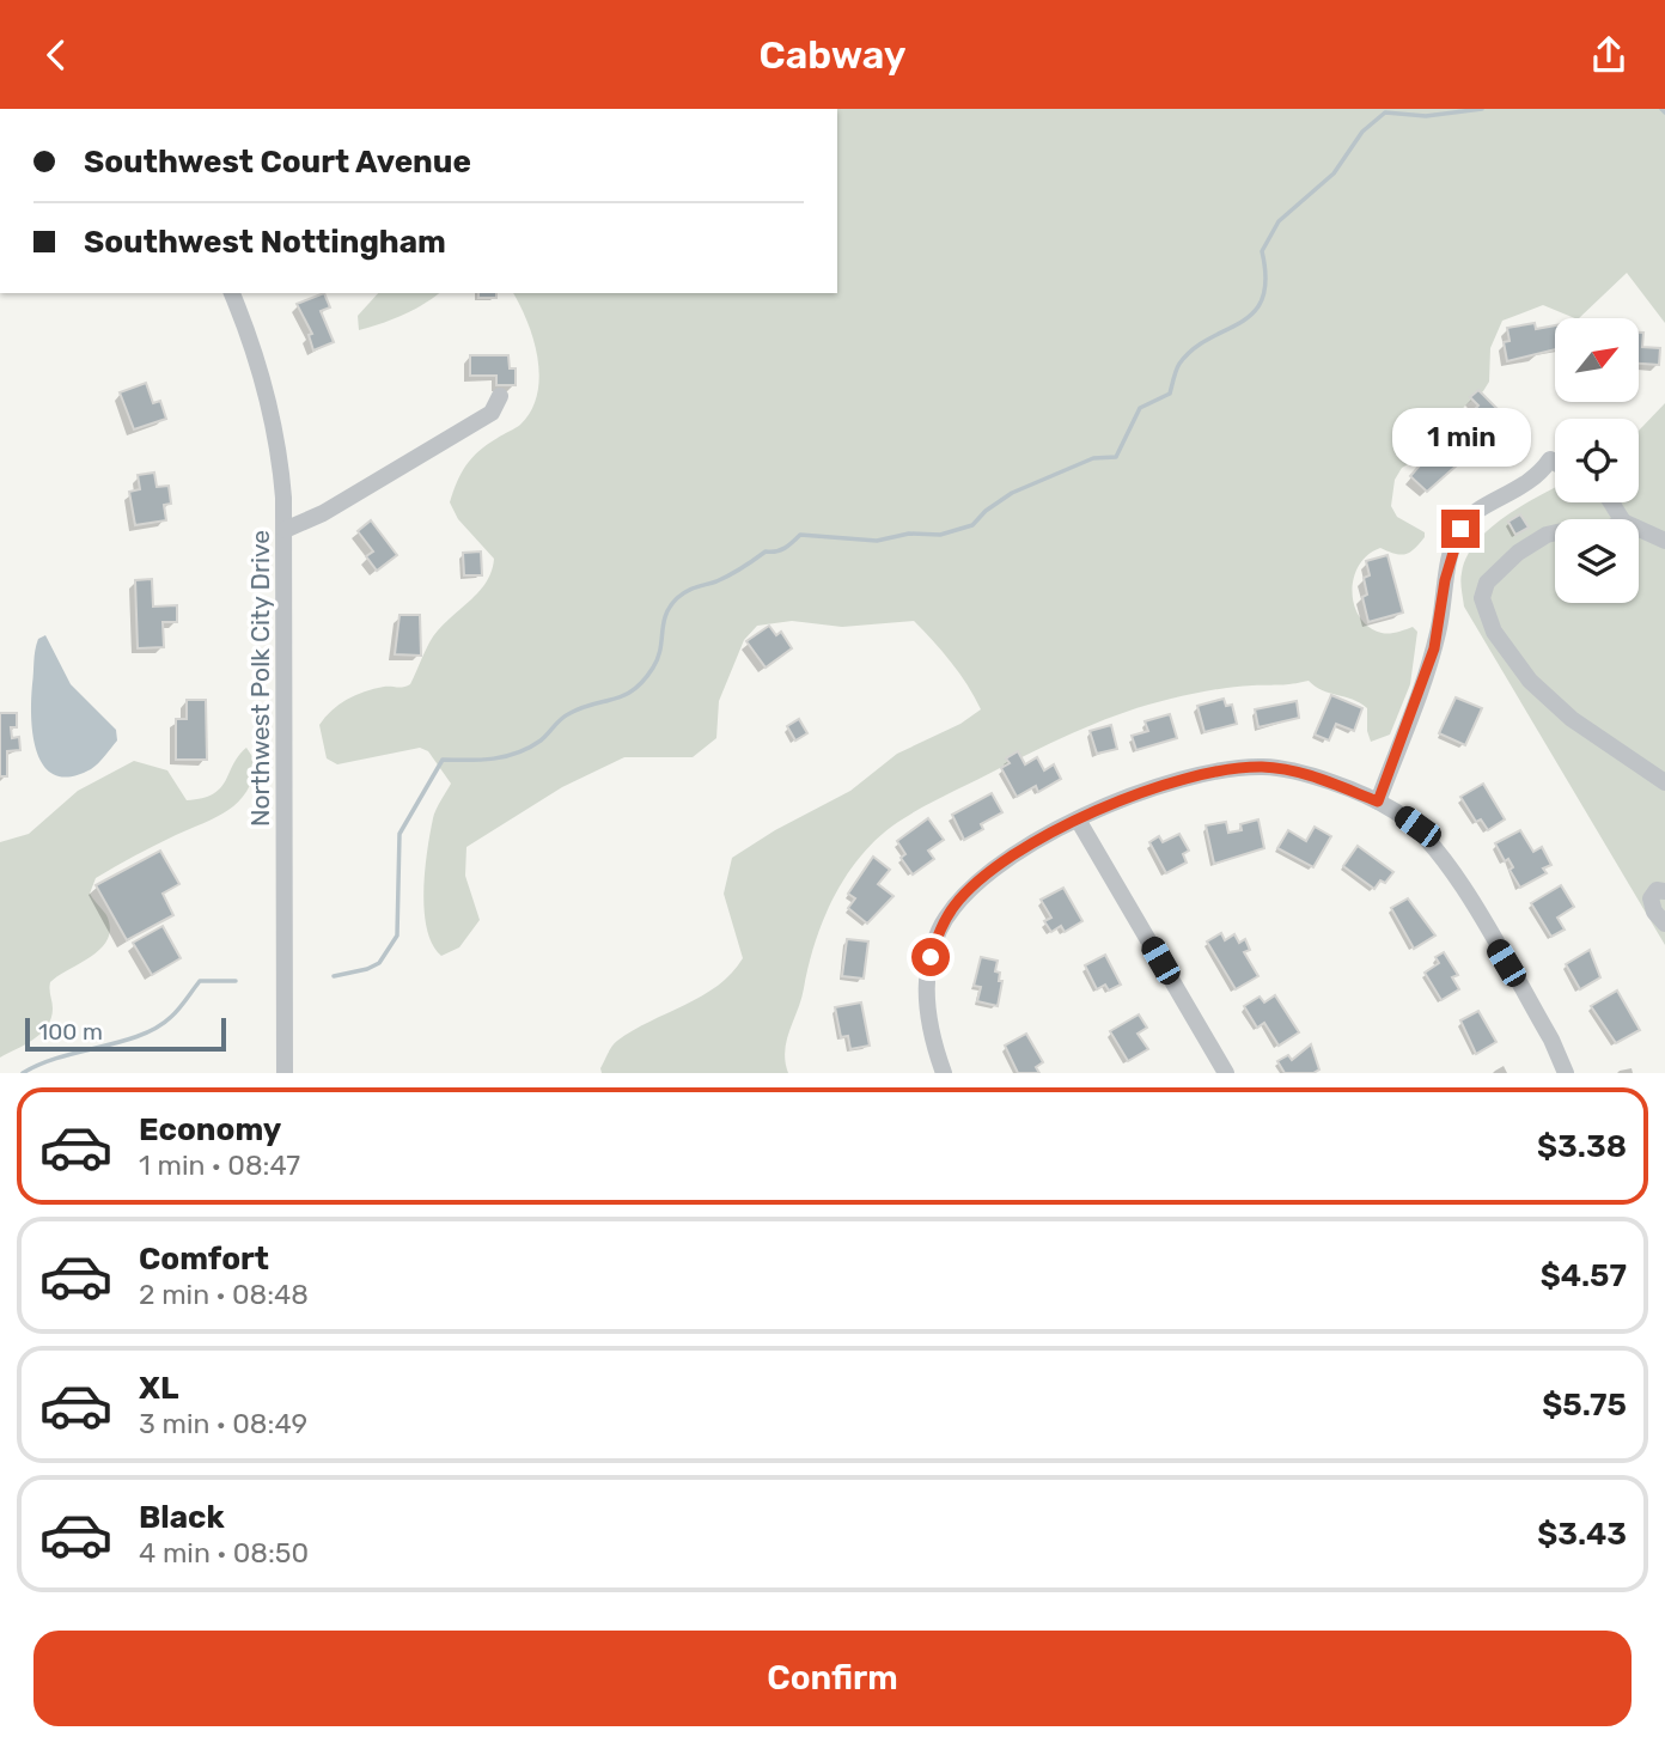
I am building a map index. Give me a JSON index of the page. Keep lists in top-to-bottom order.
{
  "streets": {
    "street": ["Northwest Polk City Drive"]
  },
  "scale_bar": "100 m",
  "north": "top right",
  "page": {
    "header": "Cabway",
    "banner": ["Southwest Court Avenue", "Southwest Nottingham"],
    "bubble": "1 min",
    "scale": "100 m",
    "list": [
      {
        "name": "Economy",
        "note": "1 min · 08:47",
        "value": "$3.38"
      },
      {
        "name": "Comfort",
        "note": "2 min · 08:48",
        "value": "$4.57"
      },
      {
        "name": "XL",
        "note": "3 min · 08:49",
        "value": "$5.75"
      },
      {
        "name": "Black",
        "note": "4 min · 08:50",
        "value": "$3.43"
      }
    ],
    "buttons": "Confirm"
  }
}
